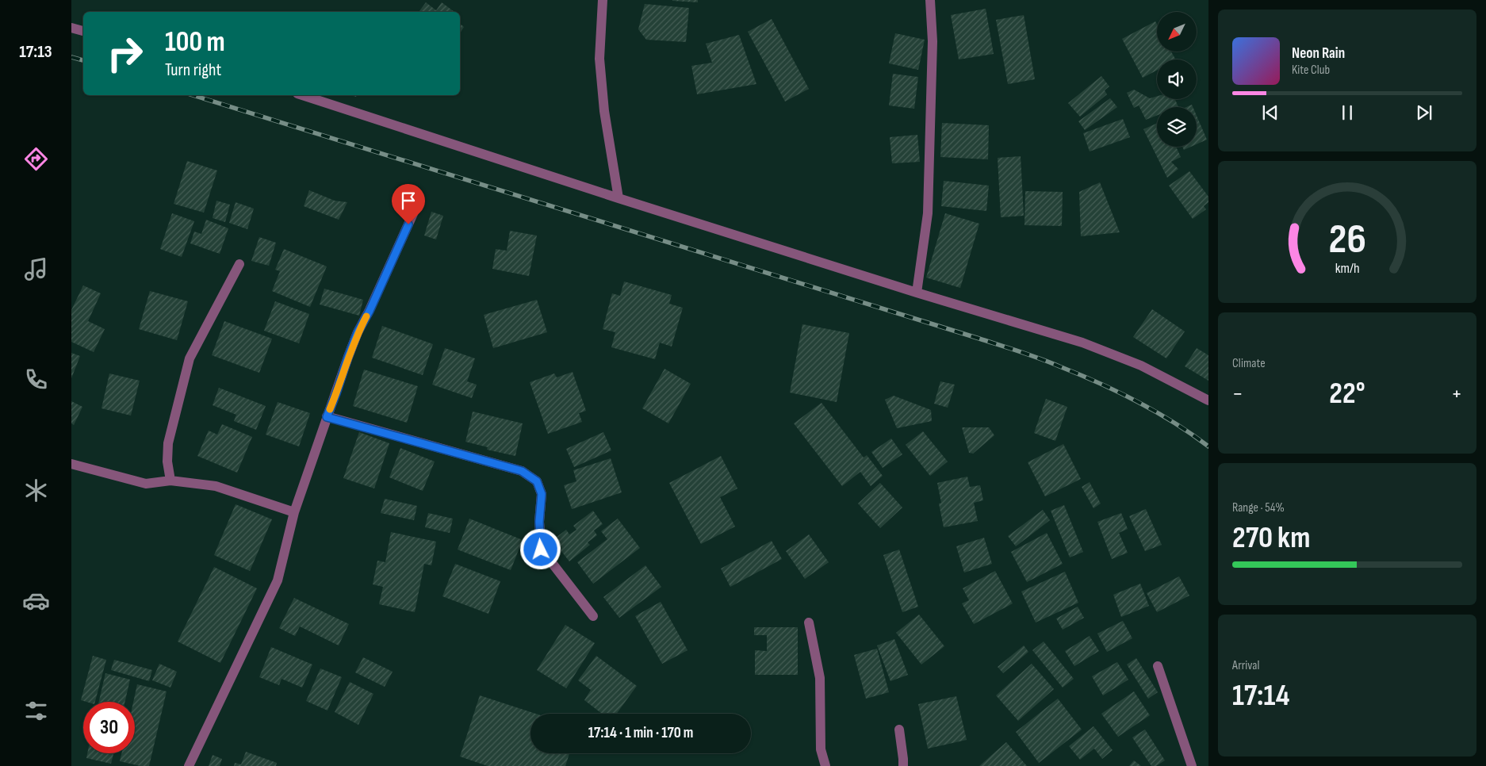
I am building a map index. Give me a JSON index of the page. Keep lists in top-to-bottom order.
{
  "north": "bottom left",
  "page": {
    "tabs": "17:13",
    "turn": ["100 m", "Turn right"],
    "song": ["Neon Rain", "Kite Club"],
    "tile": [
      "Climate",
      ["Range · 54%", "270 km"],
      ["Arrival", "17:14"]
    ],
    "heat": ["−", "22°", "+"],
    "limit": "30",
    "trip": "17:14 · 1 min · 170 m",
    "gauge": ["26", "km/h"]
  }
}
